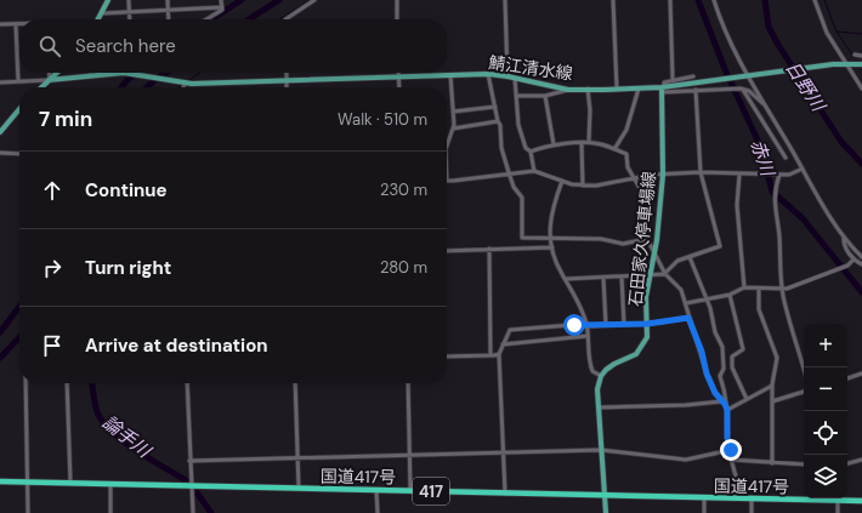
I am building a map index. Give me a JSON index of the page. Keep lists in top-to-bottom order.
{
  "streets": {
    "highway": ["国道417号", "417"],
    "main road": ["鯖江清水線", "石田家久停車場線"]
  },
  "crossings": [
    ["鯖江清水線", "石田家久停車場線"]
  ],
  "water": ["日野川", "赤川", "論手川"],
  "page": {
    "search": "Search here",
    "heading": ["7 min", "Walk · 510 m"],
    "list": [
      ["Continue", "230 m"],
      ["Turn right", "280 m"],
      "Arrive at destination"
    ],
    "map_buttons": ["+", "−"]
  }
}
